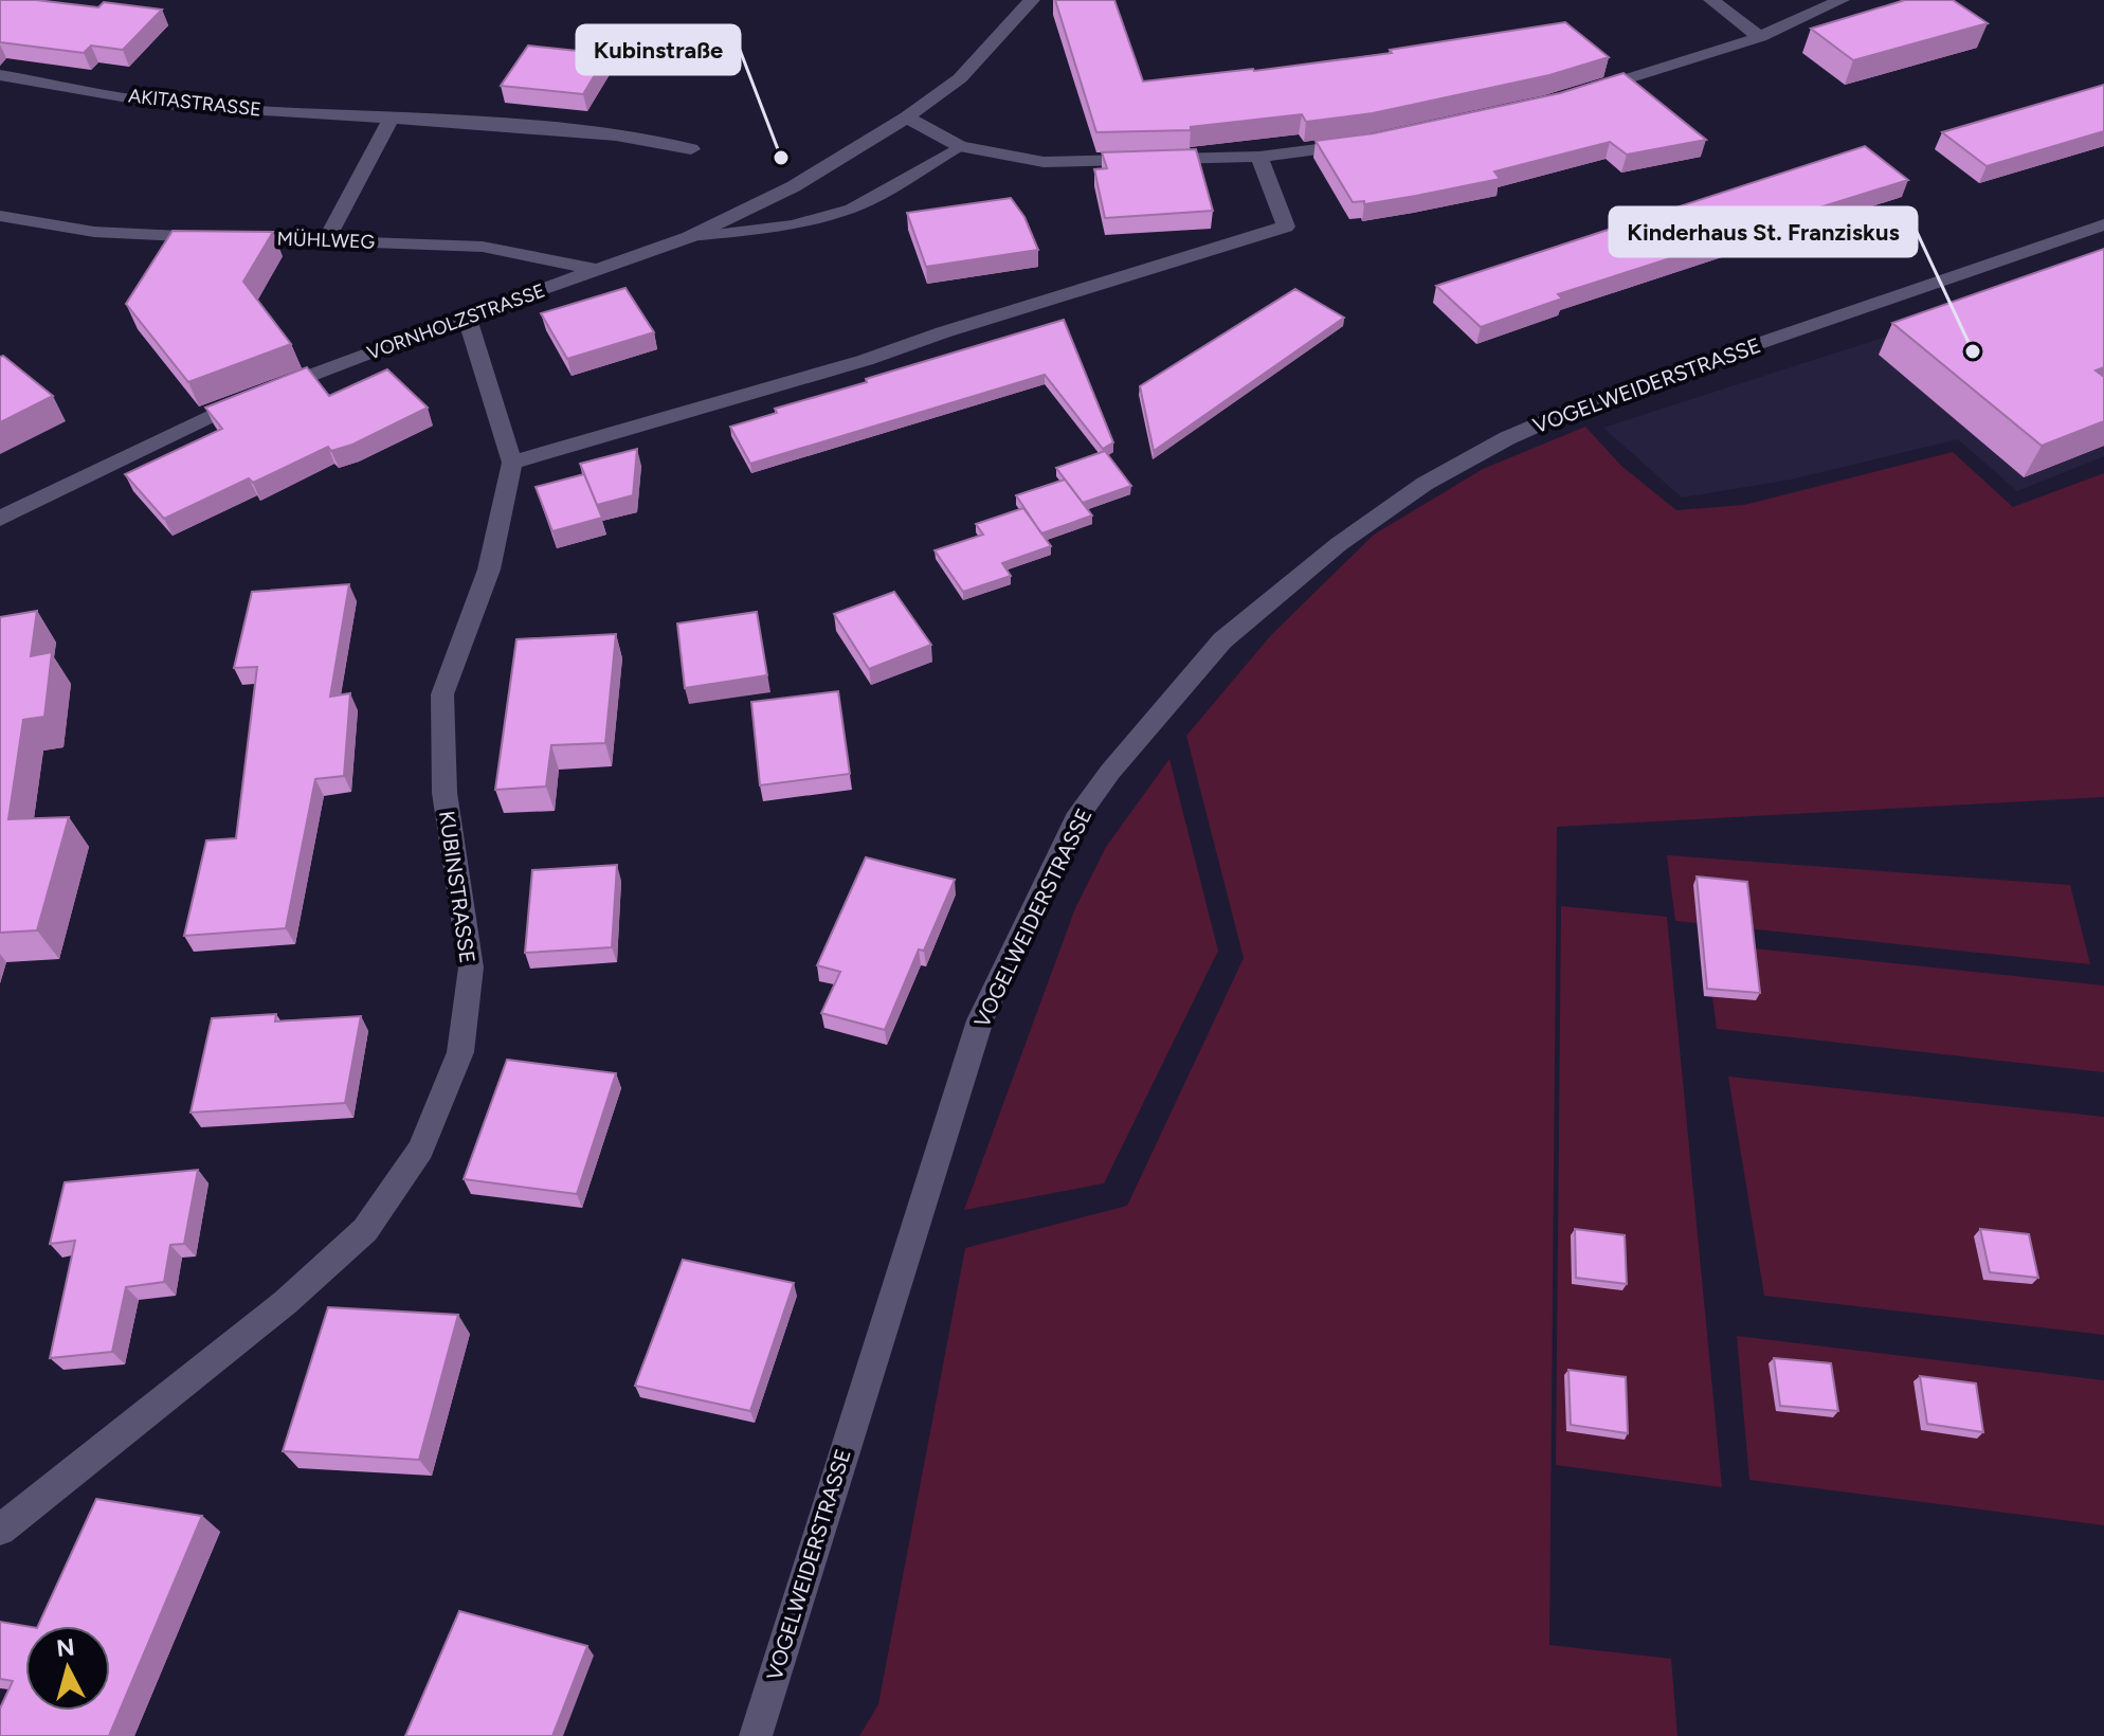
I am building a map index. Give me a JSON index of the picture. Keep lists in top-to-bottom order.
{
  "streets": {
    "street": [
      "AKITASTRASSE",
      "MÜHLWEG",
      "VORNHOLZSTRASSE",
      "VOGELWEIDERSTRASSE",
      "KUBINSTRASSE"
    ]
  },
  "crossings": [
    ["MÜHLWEG", "VORNHOLZSTRASSE"],
    ["VORNHOLZSTRASSE", "KUBINSTRASSE"]
  ],
  "places": ["Kubinstraße", "Kinderhaus St. Franziskus"],
  "north": "top"
}
